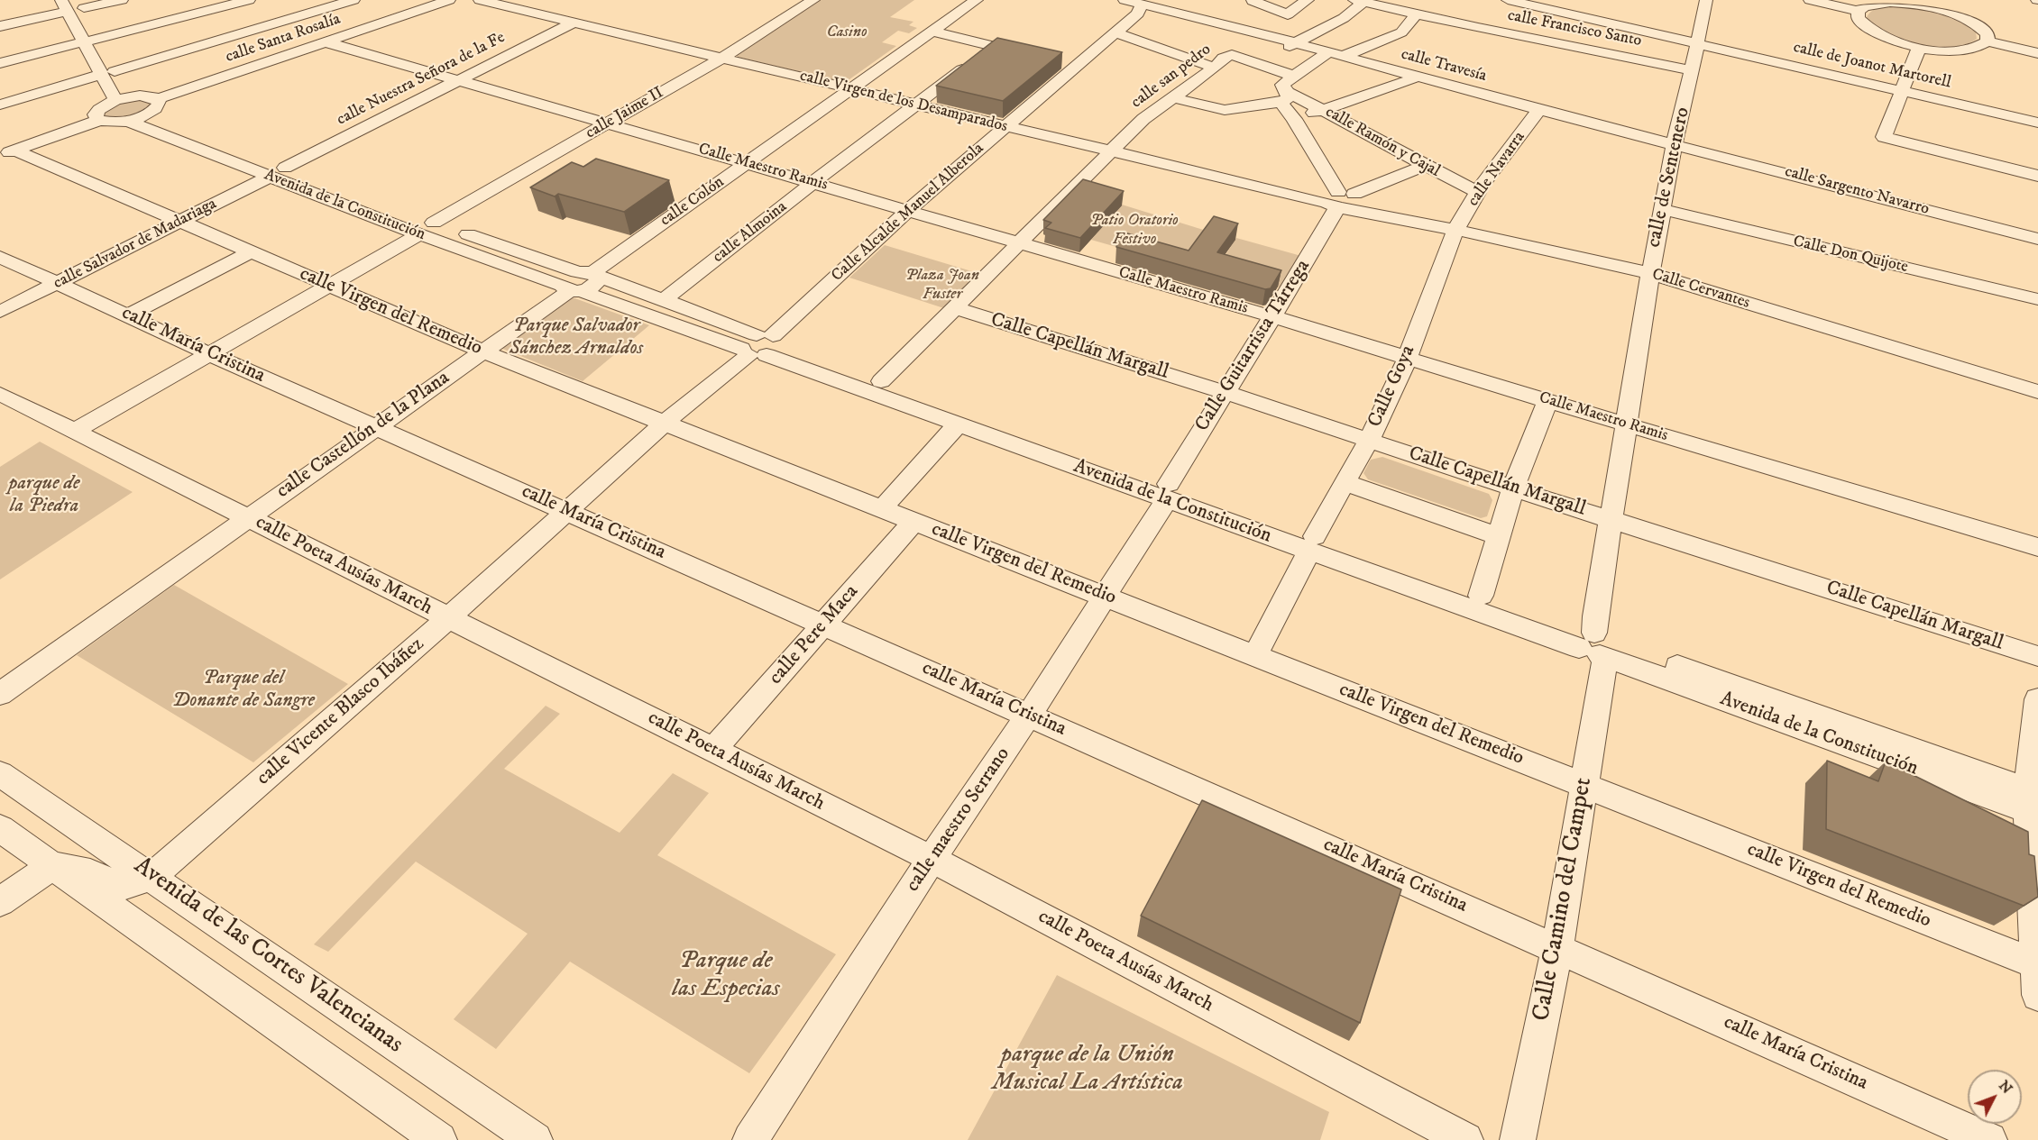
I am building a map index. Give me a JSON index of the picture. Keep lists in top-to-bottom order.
{
  "streets": {
    "street": [
      "calle Francisco Santo",
      "calle Santa Rosalía",
      "calle Travesía",
      "calle de Joanot Martorell",
      "calle san pedro",
      "calle Nuestra Señora de la Fe",
      "calle Virgen de los Desamparados",
      "calle Jaime II",
      "calle Ramón y Cajal",
      "Calle Maestro Ramis",
      "calle Navarra",
      "calle de Sentenero",
      "calle Sargento Navarro",
      "calle Colón",
      "Avenida de la Constitución",
      "Calle Alcalde Manuel Alberola",
      "calle Almoina",
      "calle Salvador de Madariaga",
      "Calle Don Quijote",
      "Calle Cervantes",
      "calle Virgen del Remedio",
      "calle María Cristina",
      "Calle Guitarrista Tárrega",
      "Calle Capellán Margall",
      "Calle Goya",
      "calle Castellón de la Plana",
      "calle Poeta Ausías March",
      "calle Pere Maca",
      "calle Vicente Blasco Ibáñez",
      "calle maestro Serrano",
      "Calle Camino del Campet",
      "Avenida de las Cortes Valencianas"
    ]
  },
  "crossings": [
    ["calle Francisco Santo", "calle de Sentenero"],
    ["calle Santa Rosalía", "Calle Maestro Ramis"],
    ["calle Travesía", "calle Navarra"],
    ["calle Travesía", "calle de Sentenero"],
    ["calle Travesía", "calle Sargento Navarro"],
    ["calle Travesía", "Calle Alcalde Manuel Alberola"],
    ["calle de Joanot Martorell", "calle de Sentenero"],
    ["calle san pedro", "calle Virgen de los Desamparados"],
    ["calle san pedro", "Calle Maestro Ramis"],
    ["calle san pedro", "Avenida de la Constitución"],
    ["calle san pedro", "Calle Capellán Margall"],
    ["calle Nuestra Señora de la Fe", "calle Virgen de los Desamparados"],
    ["calle Nuestra Señora de la Fe", "Calle Maestro Ramis"],
    ["calle Nuestra Señora de la Fe", "Avenida de la Constitución"],
    ["calle Nuestra Señora de la Fe", "calle Salvador de Madariaga"],
    ["calle Virgen de los Desamparados", "calle Jaime II"],
    ["calle Virgen de los Desamparados", "calle Colón"],
    ["calle Virgen de los Desamparados", "Calle Alcalde Manuel Alberola"],
    ["calle Virgen de los Desamparados", "calle Almoina"],
    ["calle Virgen de los Desamparados", "Calle Cervantes"],
    ["calle Virgen de los Desamparados", "Calle Guitarrista Tárrega"],
    ["calle Jaime II", "Calle Maestro Ramis"],
    ["calle Jaime II", "Avenida de la Constitución"],
    ["calle Jaime II", "calle Virgen del Remedio"],
    ["calle Jaime II", "calle María Cristina"],
    ["calle Jaime II", "calle Poeta Ausías March"],
    ["calle Ramón y Cajal", "calle Navarra"],
    ["Calle Maestro Ramis", "calle de Sentenero"],
    ["Calle Maestro Ramis", "calle Colón"],
    ["Calle Maestro Ramis", "Calle Alcalde Manuel Alberola"],
    ["Calle Maestro Ramis", "calle Almoina"],
    ["Calle Maestro Ramis", "Calle Guitarrista Tárrega"],
    ["Calle Maestro Ramis", "Calle Goya"],
    ["calle Navarra", "Calle Cervantes"],
    ["calle Navarra", "Calle Goya"],
    ["calle de Sentenero", "calle Sargento Navarro"],
    ["calle de Sentenero", "Avenida de la Constitución"],
    ["calle de Sentenero", "Calle Don Quijote"],
    ["calle de Sentenero", "Calle Cervantes"],
    ["calle de Sentenero", "Calle Capellán Margall"],
    ["calle de Sentenero", "Calle Camino del Campet"],
    ["calle Colón", "Avenida de la Constitución"],
    ["calle Colón", "calle Castellón de la Plana"],
    ["Avenida de la Constitución", "Calle Alcalde Manuel Alberola"],
    ["Avenida de la Constitución", "calle Almoina"],
    ["Avenida de la Constitución", "calle Salvador de Madariaga"],
    ["Avenida de la Constitución", "Calle Guitarrista Tárrega"],
    ["Avenida de la Constitución", "Calle Goya"],
    ["Avenida de la Constitución", "calle Castellón de la Plana"],
    ["Avenida de la Constitución", "calle Vicente Blasco Ibáñez"],
    ["Avenida de la Constitución", "calle maestro Serrano"],
    ["Avenida de la Constitución", "Calle Camino del Campet"],
    ["Calle Alcalde Manuel Alberola", "calle Vicente Blasco Ibáñez"],
    ["calle Salvador de Madariaga", "calle Virgen del Remedio"],
    ["calle Salvador de Madariaga", "calle María Cristina"],
    ["Calle Cervantes", "Calle Guitarrista Tárrega"],
    ["Calle Cervantes", "Calle Goya"],
    ["calle Virgen del Remedio", "Calle Goya"],
    ["calle Virgen del Remedio", "calle Castellón de la Plana"],
    ["calle Virgen del Remedio", "calle Pere Maca"],
    ["calle Virgen del Remedio", "calle Vicente Blasco Ibáñez"],
    ["calle Virgen del Remedio", "calle maestro Serrano"],
    ["calle Virgen del Remedio", "Calle Camino del Campet"],
    ["calle María Cristina", "calle Castellón de la Plana"],
    ["calle María Cristina", "calle Pere Maca"],
    ["calle María Cristina", "calle Vicente Blasco Ibáñez"],
    ["calle María Cristina", "calle maestro Serrano"],
    ["calle María Cristina", "Calle Camino del Campet"],
    ["Calle Guitarrista Tárrega", "Calle Capellán Margall"],
    ["Calle Guitarrista Tárrega", "calle maestro Serrano"],
    ["Calle Capellán Margall", "Calle Goya"],
    ["calle Castellón de la Plana", "calle Poeta Ausías March"],
    ["calle Poeta Ausías March", "calle Pere Maca"],
    ["calle Poeta Ausías March", "calle Vicente Blasco Ibáñez"],
    ["calle Poeta Ausías March", "calle maestro Serrano"],
    ["calle Vicente Blasco Ibáñez", "Avenida de las Cortes Valencianas"]
  ],
  "parks": [
    "Casino",
    "Patio Oratorio Festivo",
    "Plaza Joan Fuster",
    "Parque Salvador Sánchez Arnaldos",
    "parque de la Piedra",
    "Parque del Donante de Sangre",
    "Parque de las Especias",
    "parque de la Unión Musical La Artística"
  ],
  "north": "top right"
}
